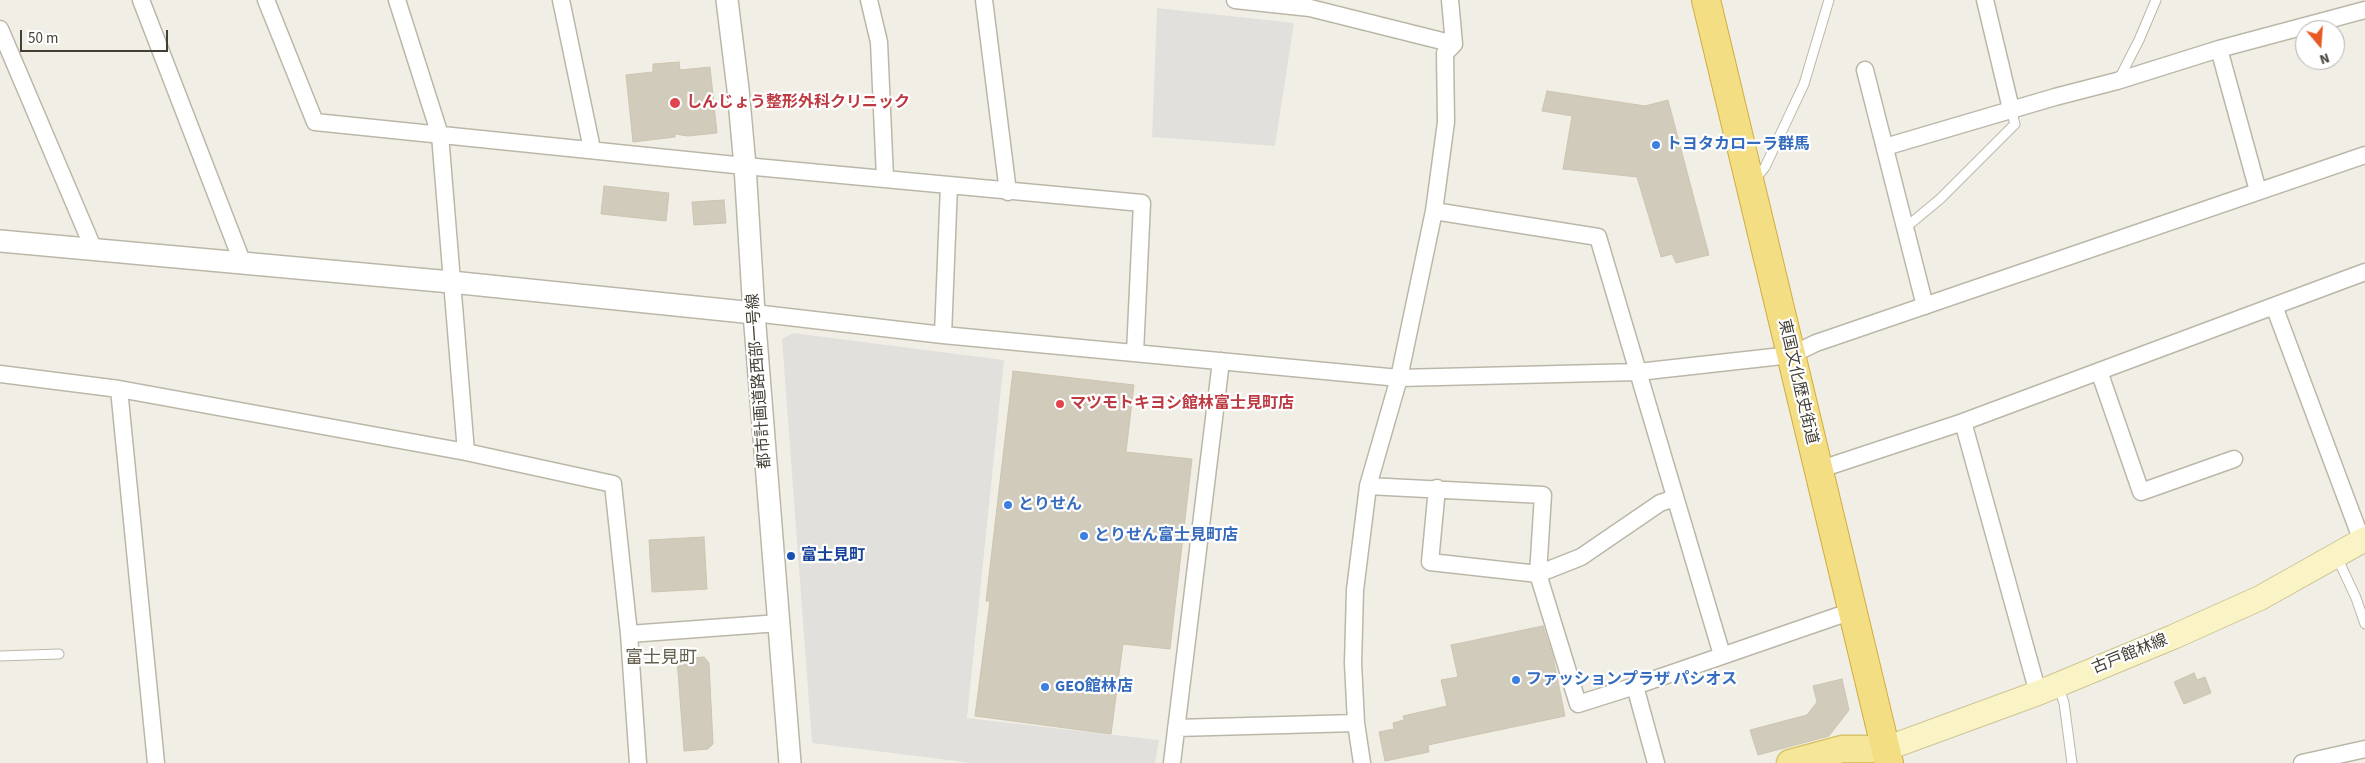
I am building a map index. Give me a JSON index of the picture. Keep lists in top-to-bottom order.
{
  "streets": {
    "highway": ["東国文化歴史街道"],
    "main road": ["古戸館林線"],
    "street": ["都市計画道路西部一号線"]
  },
  "crossings": [
    ["東国文化歴史街道", "古戸館林線"]
  ],
  "districts": ["富士見町"],
  "places": [
    "しんじょう整形外科クリニック",
    "トヨタカローラ群馬",
    "マツモトキヨシ館林富士見町店",
    "とりせん",
    "とりせん富士見町店",
    "富士見町",
    "ファッションプラザ パシオス",
    "GEO館林店"
  ],
  "scale_bar": "50 m",
  "north": "bottom"
}
